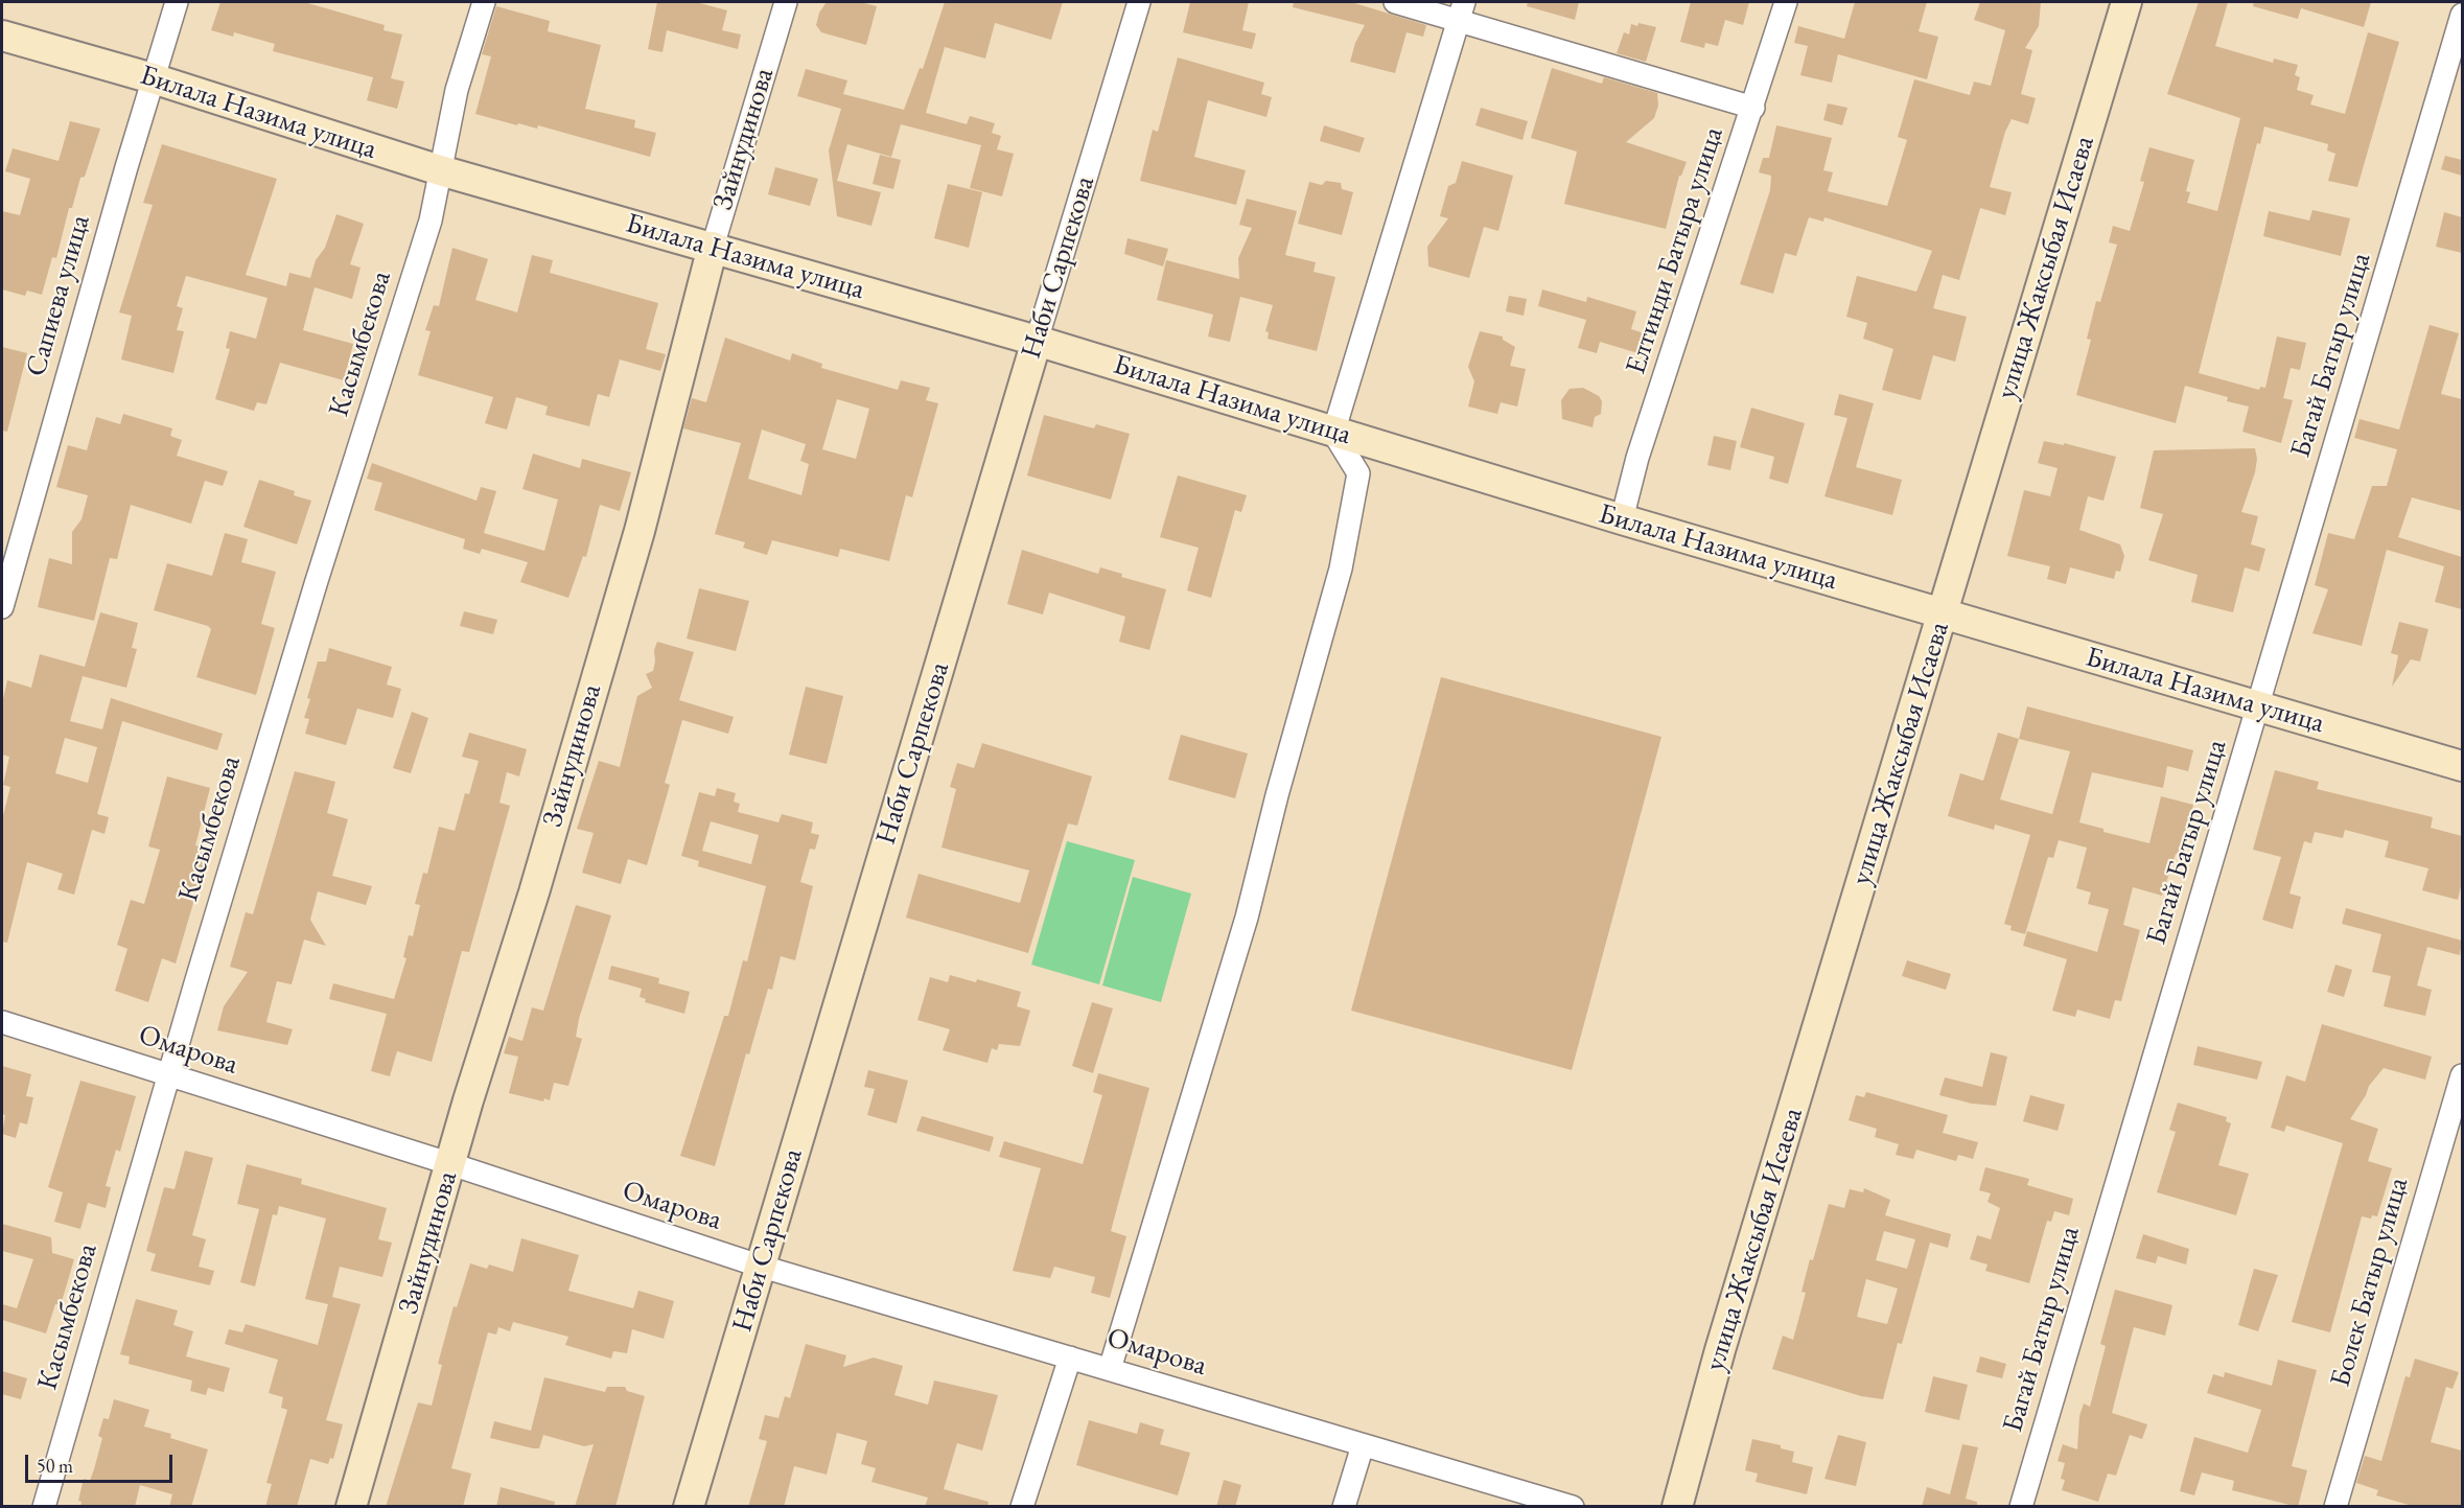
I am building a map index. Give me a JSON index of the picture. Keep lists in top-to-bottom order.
{
  "streets": {
    "street": [
      "Билала Назима улица",
      "Зайнудинова",
      "Елтинди Батыра улица",
      "Наби Сарпекова",
      "улица Жаксыбая Исаева",
      "Сапиева улица",
      "Касымбекова",
      "Багай Батыр улица",
      "Омарова",
      "Болек Батыр улица"
    ]
  },
  "crossings": [
    ["Билала Назима улица", "Зайнудинова"],
    ["Билала Назима улица", "Елтинди Батыра улица"],
    ["Билала Назима улица", "Наби Сарпекова"],
    ["Билала Назима улица", "улица Жаксыбая Исаева"],
    ["Билала Назима улица", "Сапиева улица"],
    ["Билала Назима улица", "Касымбекова"],
    ["Билала Назима улица", "Багай Батыр улица"],
    ["Зайнудинова", "Омарова"],
    ["Наби Сарпекова", "Омарова"],
    ["Касымбекова", "Омарова"]
  ],
  "scale_bar": "50 m"
}
